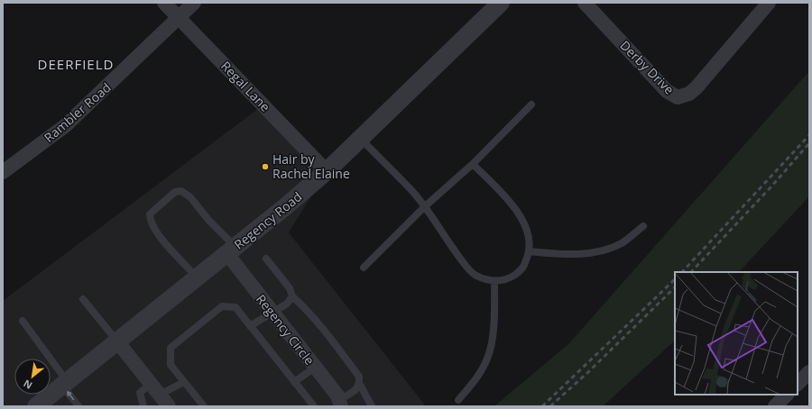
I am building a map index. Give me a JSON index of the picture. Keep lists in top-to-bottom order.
{
  "streets": {
    "street": [
      "Derby Drive",
      "Regal Lane",
      "Rambler Road",
      "Regency Road",
      "Regency Circle"
    ]
  },
  "crossings": [
    ["Regal Lane", "Rambler Road"],
    ["Regal Lane", "Regency Road"],
    ["Regency Road", "Regency Circle"]
  ],
  "districts": ["DEERFIELD"],
  "places": ["Hair by Rachel Elaine"],
  "north": "bottom left"
}
